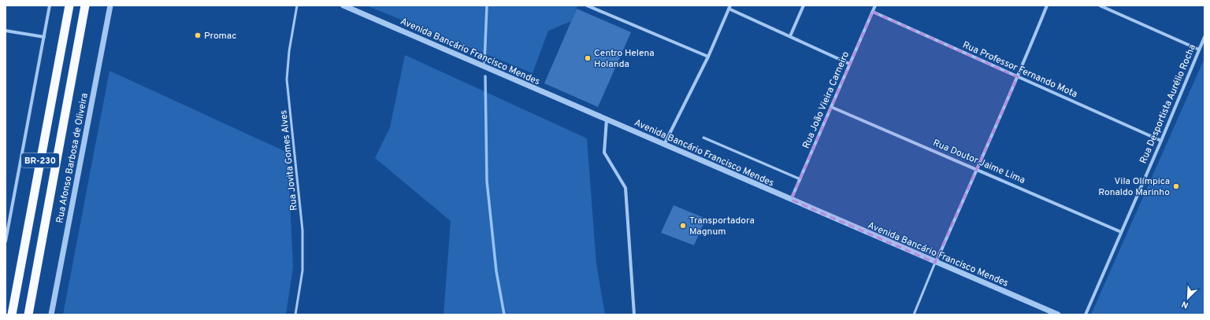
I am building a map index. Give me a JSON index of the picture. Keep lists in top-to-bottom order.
{
  "streets": {
    "highway": ["BR-230"],
    "street": [
      "Avenida Bancário Francisco Mendes",
      "Rua Professor Fernando Mota",
      "Rua João Vieira Carneiro",
      "Rua Desportista Aurélio Rocha",
      "Rua Afonso Barbosa de Oliveira",
      "Rua Doutor Jaime Lima"
    ],
    "lane": ["Rua Jovita Gomes Alves"]
  },
  "crossings": [
    ["Avenida Bancário Francisco Mendes", "Rua João Vieira Carneiro"],
    ["Rua Professor Fernando Mota", "Rua João Vieira Carneiro"],
    ["Rua Professor Fernando Mota", "Rua Desportista Aurélio Rocha"],
    ["Rua João Vieira Carneiro", "Rua Doutor Jaime Lima"],
    ["Rua Desportista Aurélio Rocha", "Rua Doutor Jaime Lima"]
  ],
  "places": [
    "Promac",
    "Centro Helena Holanda",
    "Vila Olímpica Ronaldo Marinho",
    "Transportadora Magnum"
  ],
  "north": "bottom left"
}
